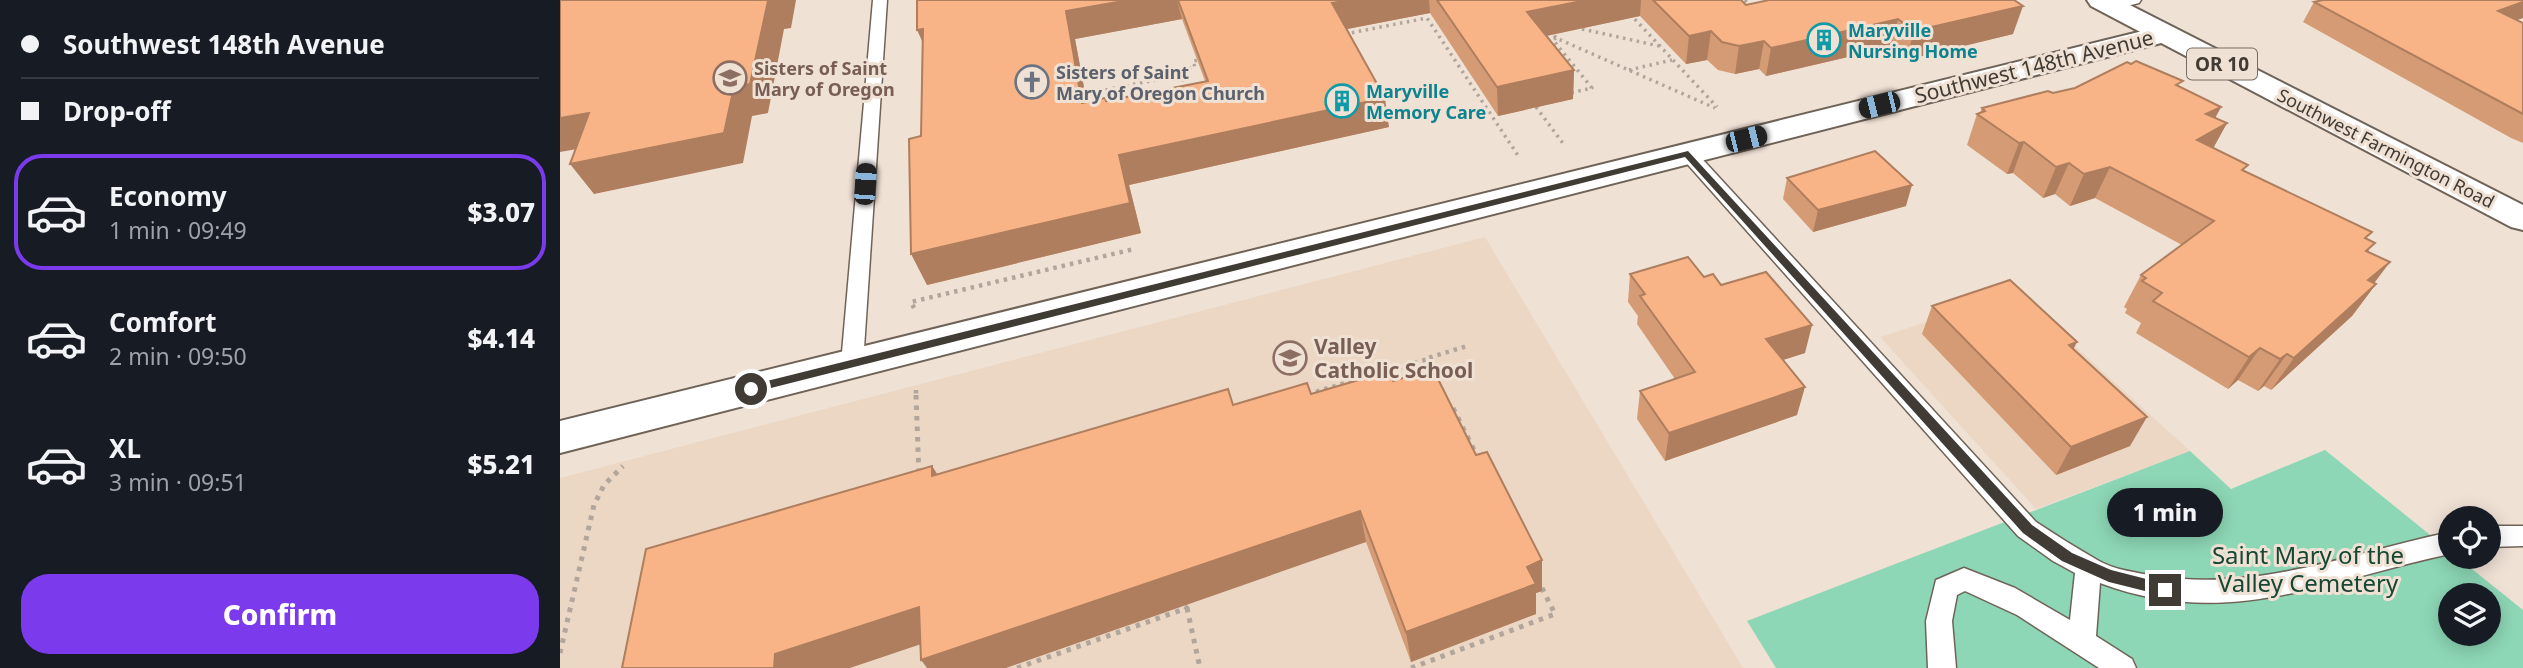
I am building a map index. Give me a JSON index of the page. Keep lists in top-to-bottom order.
{
  "streets": {
    "street": ["OR 10", "Southwest 148th Avenue", "Southwest Farmington Road"]
  },
  "crossings": [
    ["Southwest 148th Avenue", "Southwest Farmington Road"]
  ],
  "parks": ["Saint Mary of the Valley Cemetery"],
  "places": {
    "building": ["Maryville Nursing Home", "Maryville Memory Care"],
    "school or university": ["Sisters of Saint Mary of Oregon", "Valley Catholic School"],
    "church": ["Sisters of Saint Mary of Oregon Church"]
  },
  "page": {
    "banner": ["Southwest 148th Avenue", "Drop-off"],
    "list": [
      {
        "name": "Economy",
        "note": "1 min · 09:49",
        "value": "$3.07"
      },
      {
        "name": "Comfort",
        "note": "2 min · 09:50",
        "value": "$4.14"
      },
      {
        "name": "XL",
        "note": "3 min · 09:51",
        "value": "$5.21"
      }
    ],
    "bubble": "1 min",
    "buttons": "Confirm"
  }
}
